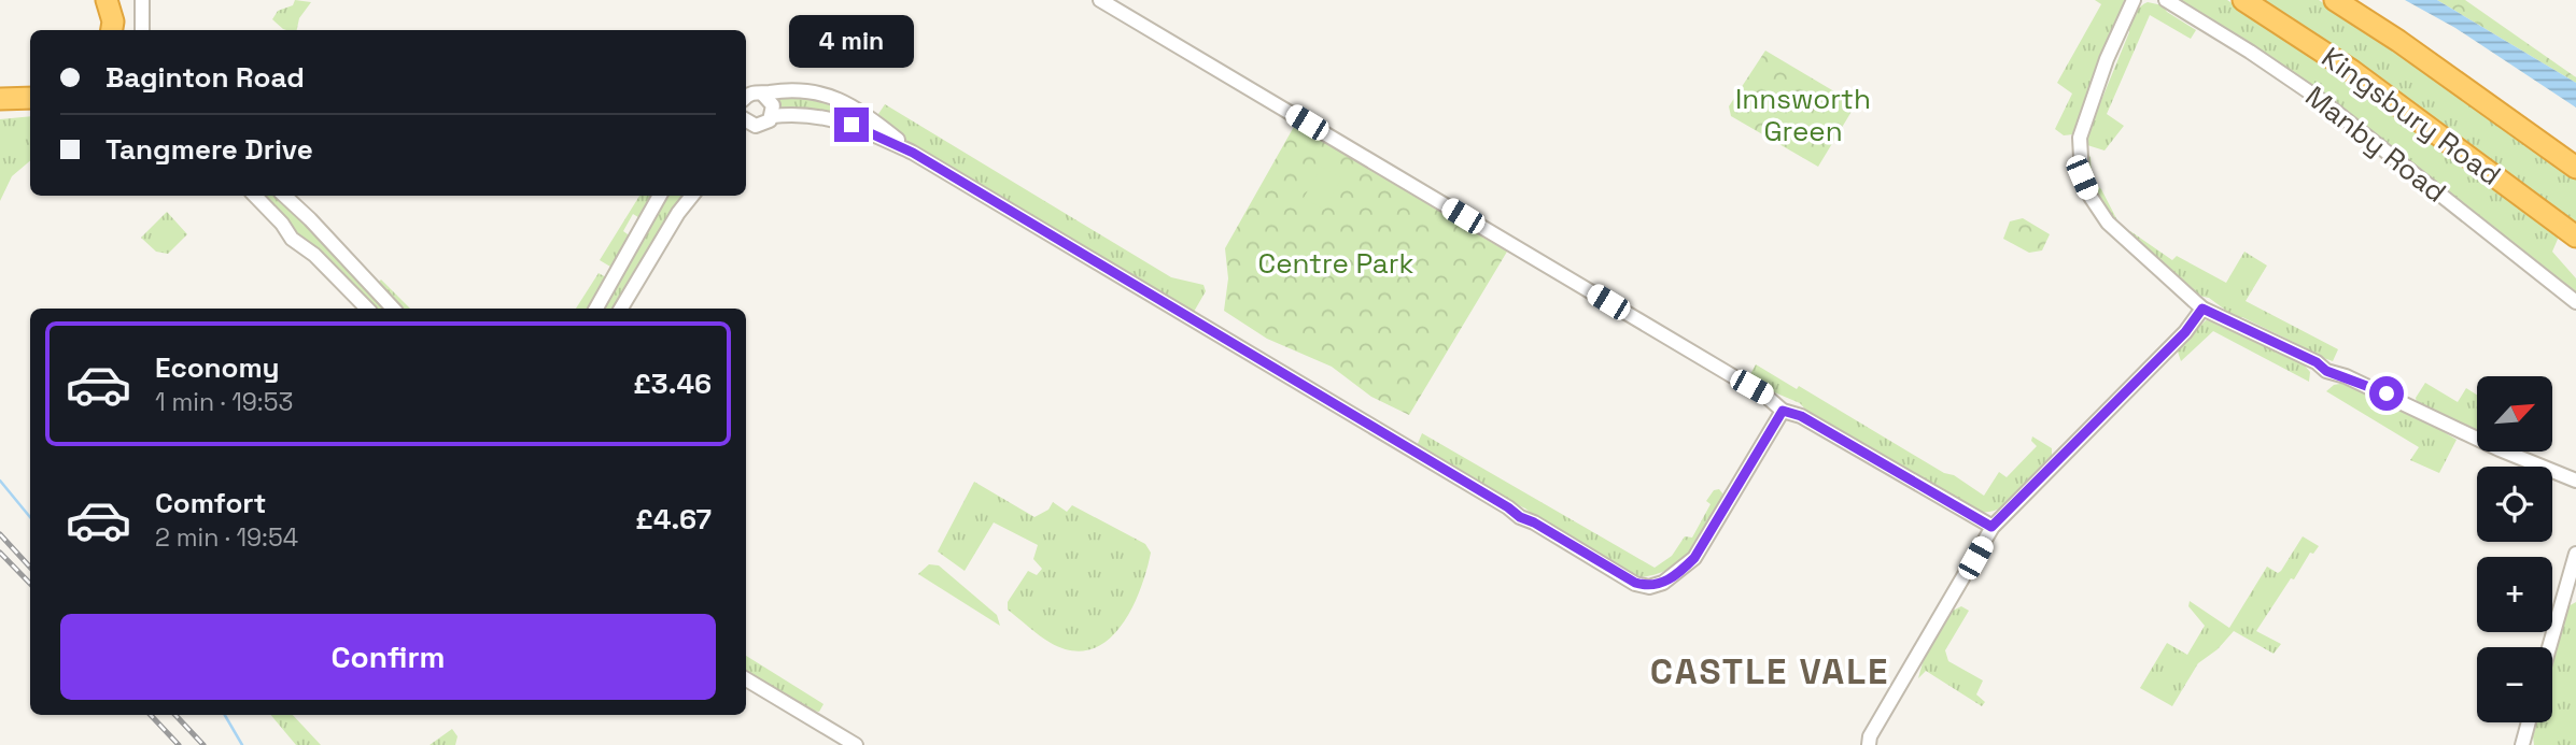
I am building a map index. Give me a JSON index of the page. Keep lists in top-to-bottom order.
{
  "streets": {
    "highway": ["Kingsbury Road"],
    "street": ["Manby Road"]
  },
  "districts": ["CASTLE VALE"],
  "parks": ["Innsworth Green", "Centre Park"],
  "north": "top right",
  "page": {
    "bubble": "4 min",
    "banner": ["Baginton Road", "Tangmere Drive"],
    "list": [
      {
        "name": "Economy",
        "note": "1 min · 19:53",
        "value": "£3.46"
      },
      {
        "name": "Comfort",
        "note": "2 min · 19:54",
        "value": "£4.67"
      }
    ],
    "map_buttons": ["+", "−"],
    "buttons": "Confirm"
  }
}
